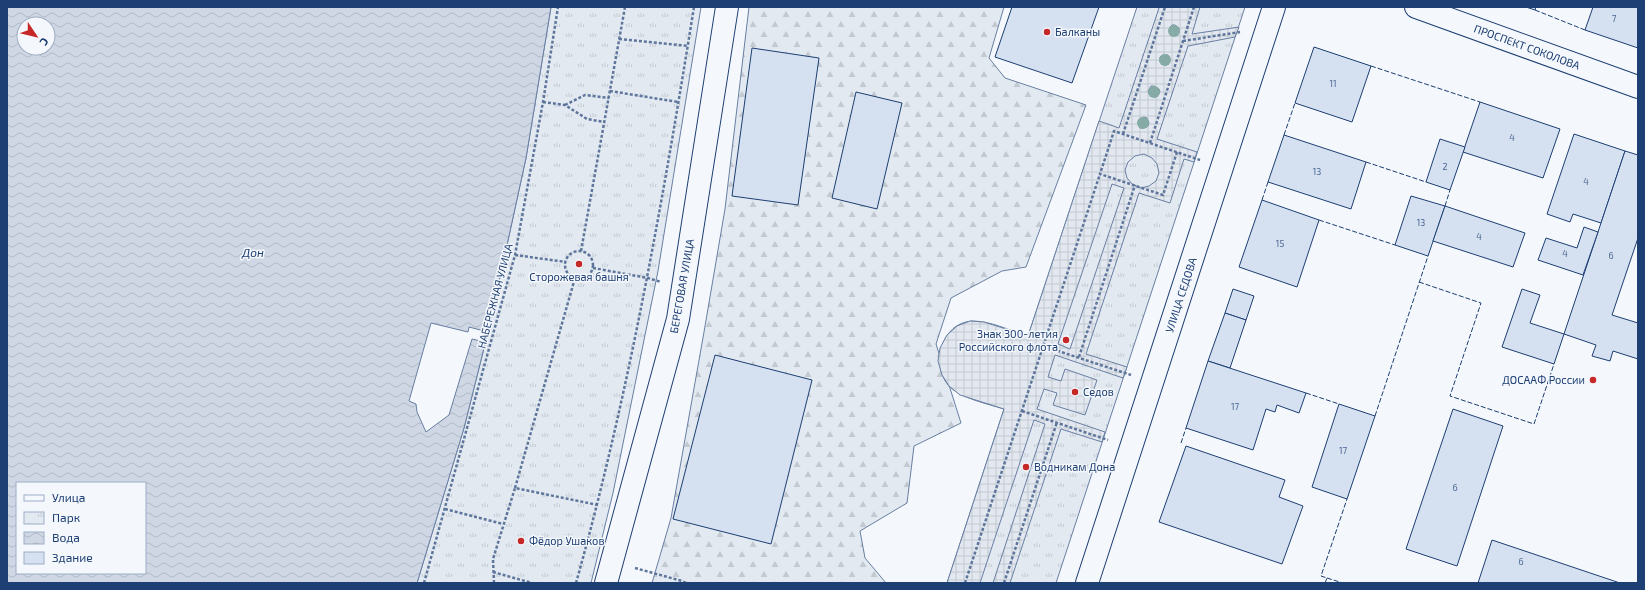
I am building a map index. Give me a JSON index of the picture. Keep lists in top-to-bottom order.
{
  "streets": {
    "street": ["ПРОСПЕКТ СОКОЛОВА", "БЕРЕГОВАЯ УЛИЦА", "УЛИЦА СЕДОВА"],
    "path": ["НАБЕРЕЖНАЯ УЛИЦА"]
  },
  "water": ["Дон"],
  "places": [
    "Балканы",
    "Сторожевая башня",
    "Знак 300-летия Российского флота",
    "ДОСААФ России",
    "Седов",
    "Водникам Дона",
    "Фёдор Ушаков"
  ],
  "house_numbers": [
    "7",
    "11",
    "4",
    "2",
    "13",
    "4",
    "13",
    "4",
    "15",
    "4",
    "6",
    "17",
    "17",
    "6",
    "6"
  ],
  "legend": [
    "Улица",
    "Парк",
    "Вода",
    "Здание"
  ],
  "north": "bottom right"
}
